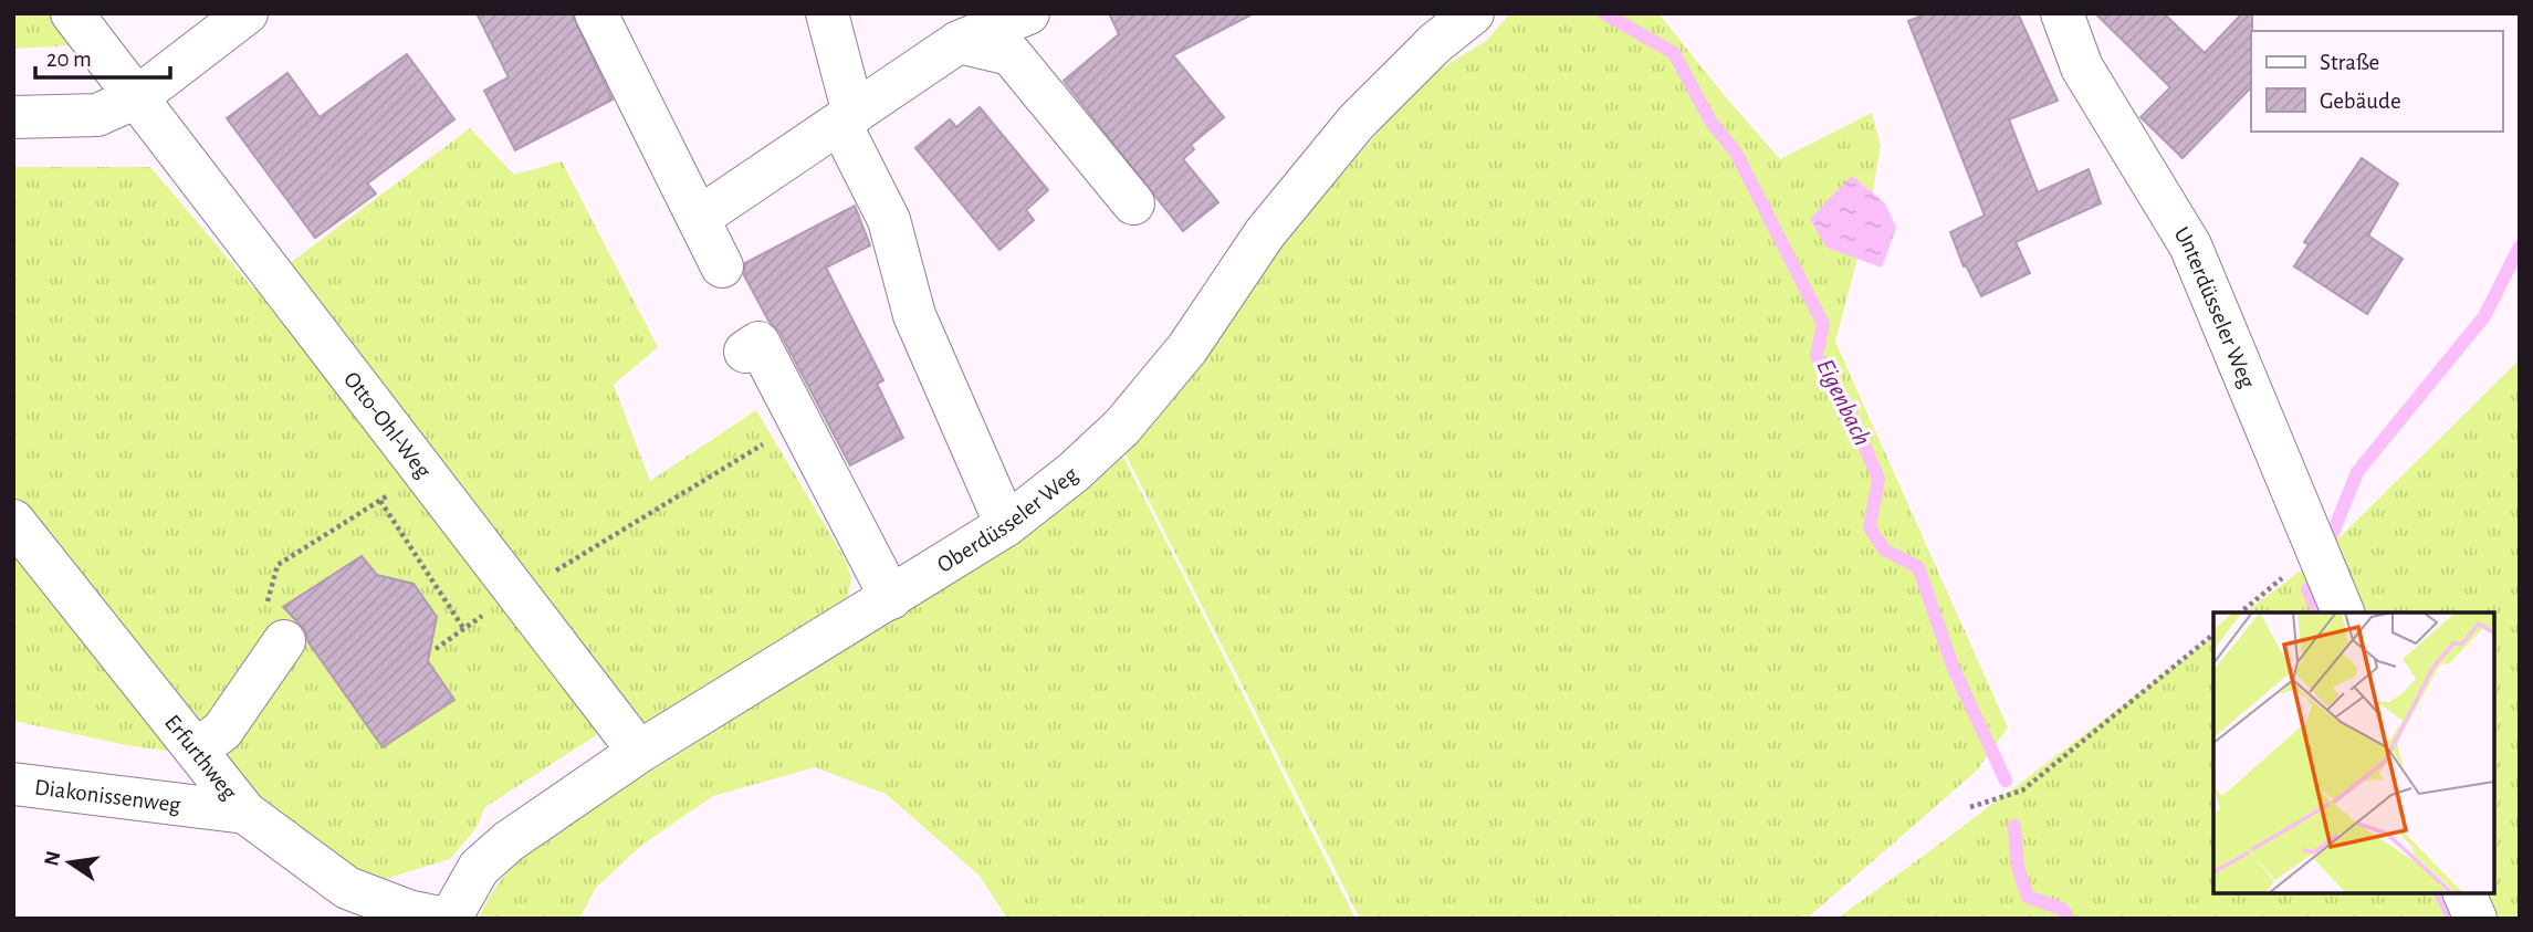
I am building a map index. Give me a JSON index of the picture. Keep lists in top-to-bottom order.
{
  "streets": {
    "street": [
      "Unterdüsseler Weg",
      "Otto-Ohl-Weg",
      "Oberdüsseler Weg",
      "Erfurthweg",
      "Diakonissenweg"
    ]
  },
  "crossings": [
    ["Otto-Ohl-Weg", "Oberdüsseler Weg"],
    ["Oberdüsseler Weg", "Erfurthweg"],
    ["Erfurthweg", "Diakonissenweg"]
  ],
  "water": ["Eigenbach"],
  "legend": ["Straße", "Gebäude"],
  "scale_bar": "20 m",
  "north": "left"
}
